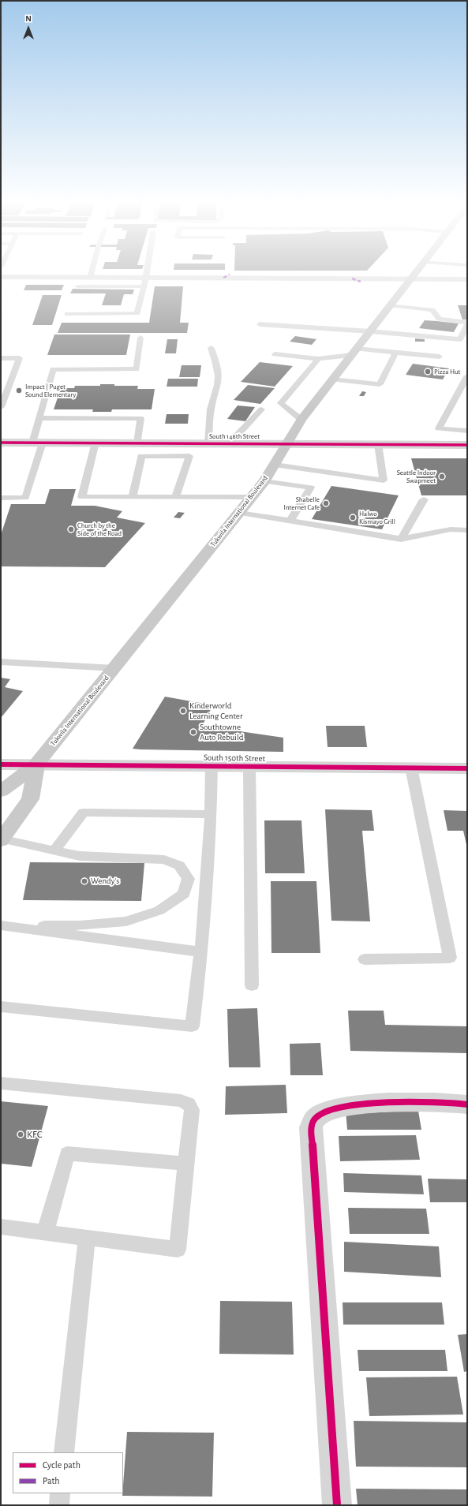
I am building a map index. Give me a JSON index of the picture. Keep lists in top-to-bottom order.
{
  "streets": {
    "main road": ["Tukwila International Boulevard"],
    "street": ["South 148th Street", "South 150th Street"]
  },
  "crossings": [
    ["South 148th Street", "Tukwila International Boulevard"],
    ["Tukwila International Boulevard", "South 150th Street"]
  ],
  "places": [
    "Pizza Hut",
    "Impact | Puget Sound Elementary",
    "Seattle Indoor Swapmeet",
    "Shabelle Internet Cafe",
    "Halwo Kismayo Grill",
    "Church by the Side of the Road",
    "Kinderworld Learning Center",
    "Southtowne Auto Rebuild",
    "Wendy's",
    "KFC"
  ],
  "legend": ["Cycle path", "Path"],
  "north": "top"
}
